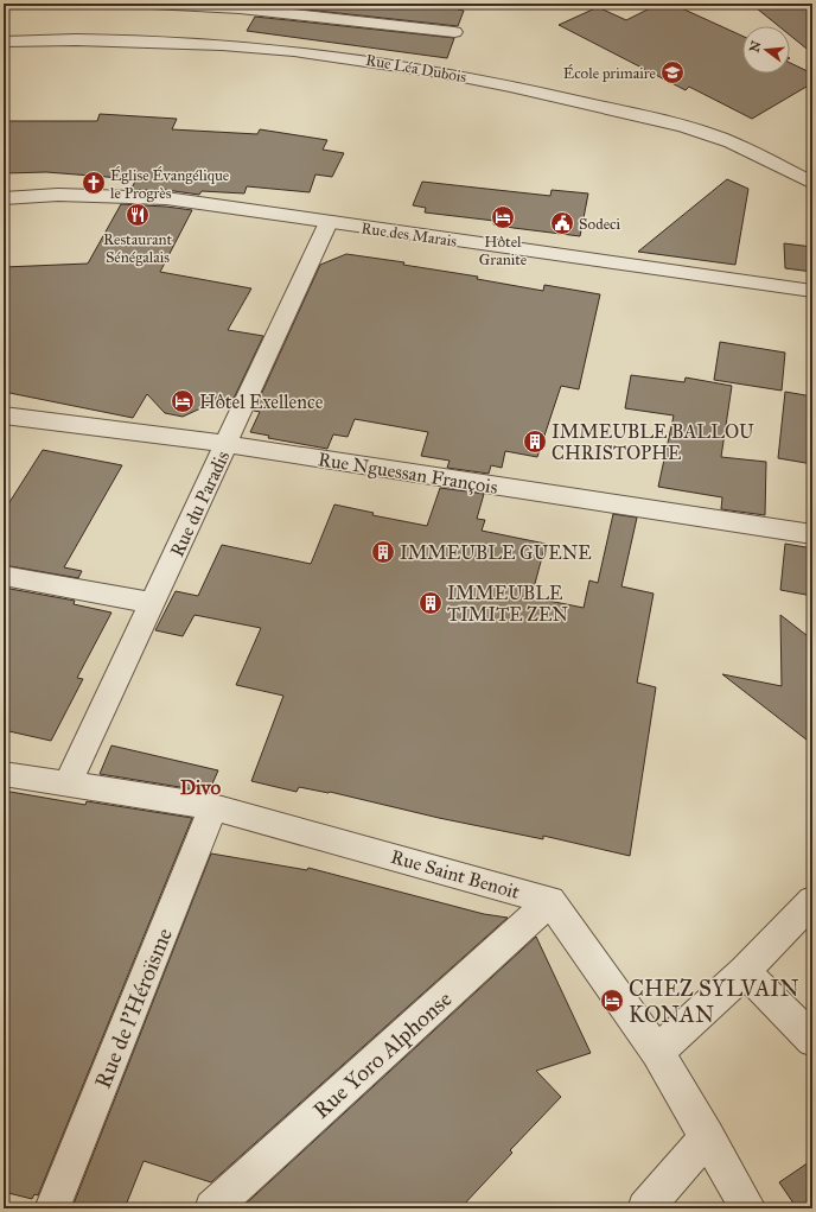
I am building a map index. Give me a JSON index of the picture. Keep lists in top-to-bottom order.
{
  "streets": {
    "street": [
      "Rue Léa Dubois",
      "Rue des Marais",
      "Rue Nguessan François",
      "Rue du Paradis",
      "Rue Saint Benoit",
      "Rue de l'Héroïsme",
      "Rue Yoro Alphonse"
    ]
  },
  "crossings": [
    ["Rue des Marais", "Rue du Paradis"],
    ["Rue Nguessan François", "Rue du Paradis"],
    ["Rue du Paradis", "Rue Saint Benoit"],
    ["Rue Saint Benoit", "Rue de l'Héroïsme"],
    ["Rue Saint Benoit", "Rue Yoro Alphonse"]
  ],
  "districts": ["Divo"],
  "places": {
    "school or university": ["École primaire"],
    "church": ["Église Évangélique le Progrès"],
    "restaurant": ["Restaurant Sénégalais"],
    "hotel": ["Hôtel Granite", "Hôtel Exellence", "CHEZ SYLVAIN KONAN"],
    "public building": ["Sodeci"],
    "building": ["IMMEUBLE BALLOU CHRISTOPHE", "IMMEUBLE GUENE", "IMMEUBLE TIMITE ZEN"]
  },
  "north": "left"
}
